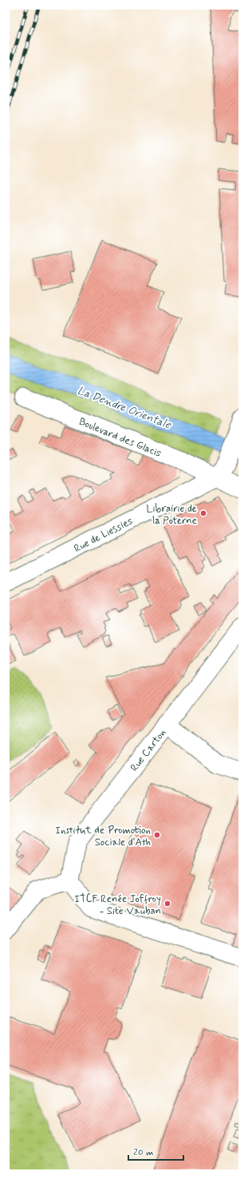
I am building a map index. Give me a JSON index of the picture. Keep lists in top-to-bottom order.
{
  "streets": {
    "street": ["Boulevard des Glacis", "Rue de Liessies", "Rue Carton"]
  },
  "crossings": [
    ["Boulevard des Glacis", "Rue de Liessies"]
  ],
  "water": ["La Dendre Orientale"],
  "places": ["Librairie de la Poterne", "Institut de Promotion Sociale d'Ath", "ITCF Renée Joffroy - Site Vauban"],
  "scale_bar": "20 m"
}
